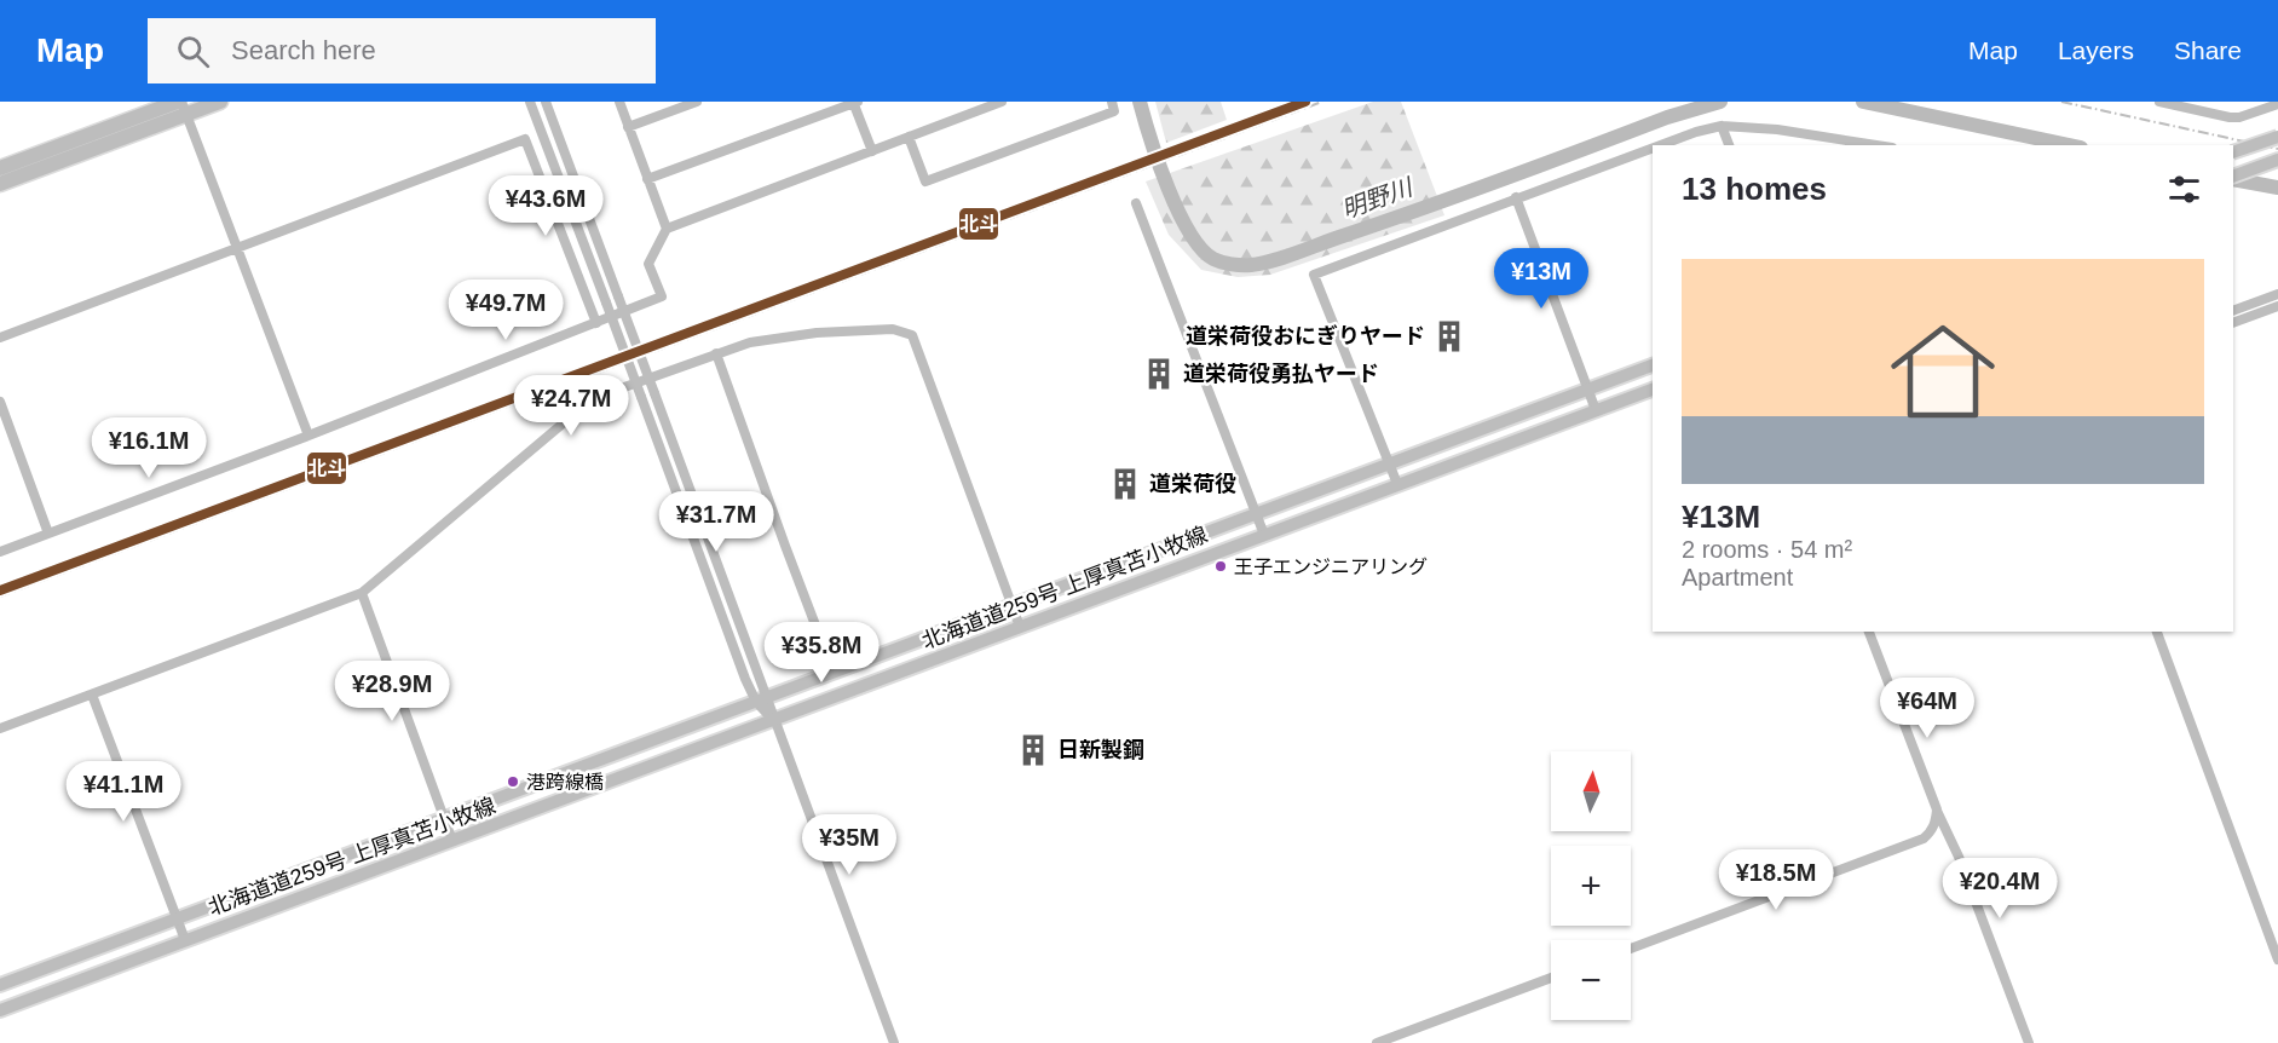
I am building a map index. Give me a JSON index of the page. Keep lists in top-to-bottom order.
{
  "streets": {
    "main road": ["北海道道259号 上厚真苫小牧線"]
  },
  "water": ["明野川"],
  "places": {
    "building": [
      "道栄荷役おにぎりヤード",
      "道栄荷役勇払ヤード",
      "道栄荷役",
      "日新製鋼"
    ],
    "other": ["王子エンジニアリング", "港跨線橋"]
  },
  "lines": ["transit line 北斗"],
  "north": "top",
  "page": {
    "header": "Map",
    "search": "Search here",
    "nav": ["Map", "Layers", "Share"],
    "heading": "13 homes",
    "price": [
      "¥43.6M",
      "¥13M",
      "¥49.7M",
      "¥24.7M",
      "¥16.1M",
      "¥31.7M",
      "¥35.8M",
      "¥28.9M",
      "¥64M",
      "¥41.1M",
      "¥35M",
      "¥18.5M",
      "¥20.4M"
    ],
    "list": [
      {
        "name": "¥13M",
        "note": "2 rooms · 54 m² · Apartment"
      }
    ],
    "map_buttons": ["+", "−"]
  }
}
